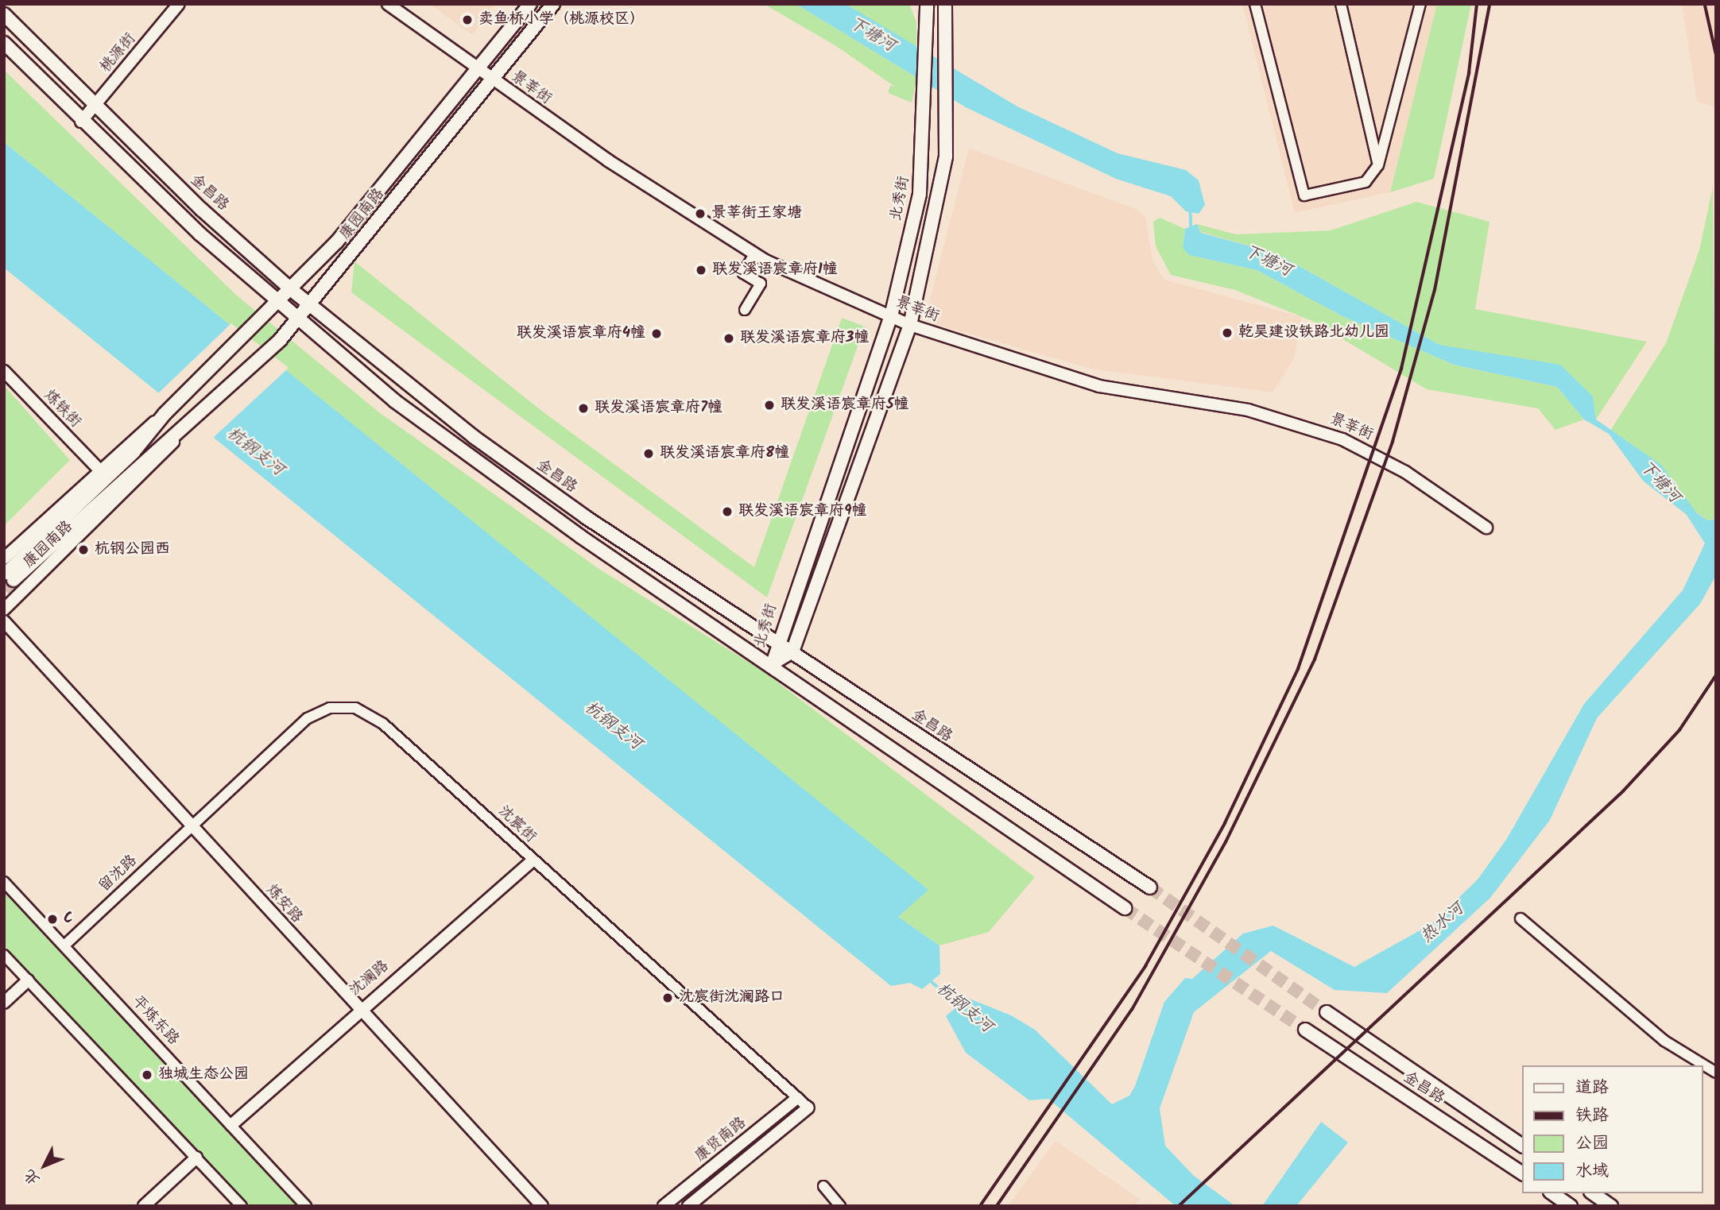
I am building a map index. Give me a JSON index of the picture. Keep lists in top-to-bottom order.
{
  "streets": {
    "main road": ["金昌路", "北秀街", "康园南路"],
    "street": [
      "桃源街",
      "景莘街",
      "炼铁街",
      "沈宸街",
      "留沈路",
      "炼安路",
      "沈澜路",
      "平炼东路",
      "康贤南路"
    ]
  },
  "crossings": [
    ["桃源街", "金昌路"],
    ["景莘街", "北秀街"],
    ["景莘街", "康园南路"],
    ["金昌路", "北秀街"],
    ["金昌路", "康园南路"],
    ["康园南路", "炼铁街"],
    ["沈宸街", "留沈路"],
    ["沈宸街", "炼安路"],
    ["沈宸街", "沈澜路"],
    ["沈宸街", "康贤南路"],
    ["留沈路", "炼安路"],
    ["留沈路", "平炼东路"],
    ["炼安路", "沈澜路"],
    ["沈澜路", "平炼东路"]
  ],
  "water": ["下塘河", "杭钢支河", "热水河"],
  "places": [
    "卖鱼桥小学（桃源校区）",
    "景莘街王家塘",
    "联发溪语宸章府1幢",
    "乾昊建设铁路北幼儿园",
    "联发溪语宸章府4幢",
    "联发溪语宸章府3幢",
    "联发溪语宸章府5幢",
    "联发溪语宸章府7幢",
    "联发溪语宸章府8幢",
    "联发溪语宸章府9幢",
    "杭钢公园西",
    "C",
    "沈宸街沈澜路口",
    "独城生态公园"
  ],
  "legend": [
    "道路",
    "铁路",
    "公园",
    "水域"
  ],
  "north": "bottom left"
}
